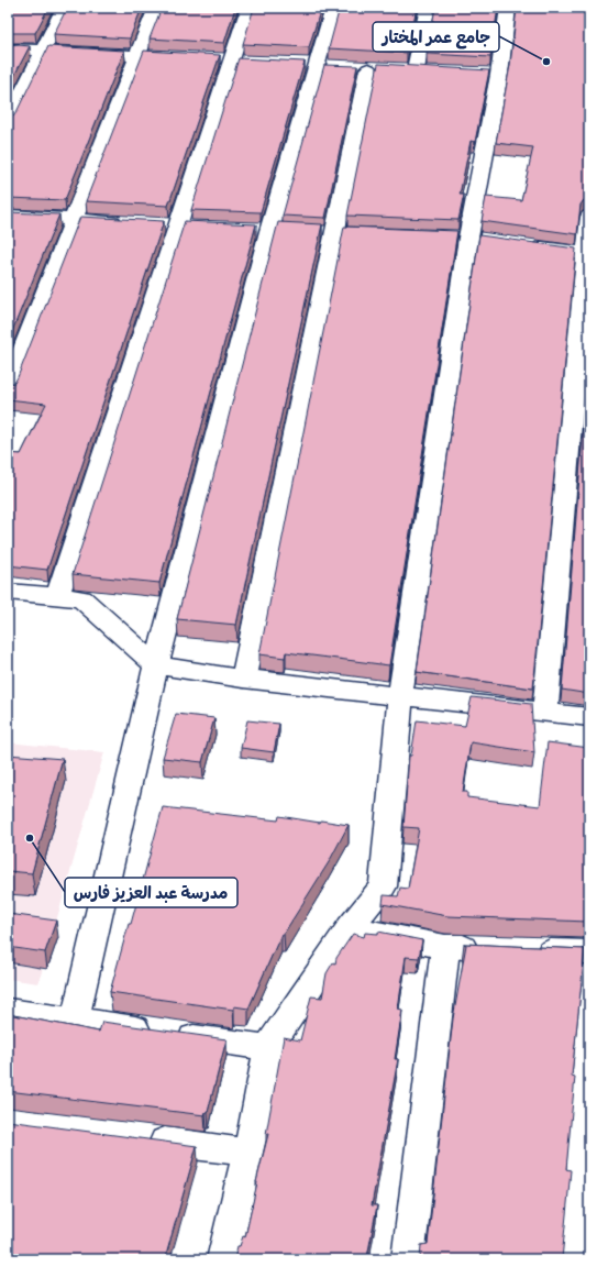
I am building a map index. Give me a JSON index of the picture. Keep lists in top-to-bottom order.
{
  "places": ["جامع عمر المختار", "مدرسة عبد العزيز فارس"]
}
